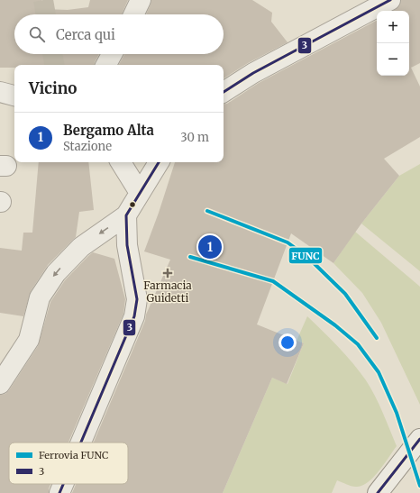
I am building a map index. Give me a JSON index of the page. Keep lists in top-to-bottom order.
{
  "places": {
    "health": ["Farmacia Guidetti"]
  },
  "lines": ["transit line 3", "rail line FUNC"],
  "legend": ["Ferrovia FUNC", "3"],
  "page": {
    "map_buttons": ["+", "−"],
    "search": "Cerca qui",
    "heading": "Vicino",
    "list": [
      {
        "mark": "1",
        "name": "Bergamo Alta",
        "note": "Stazione",
        "value": "30 m"
      }
    ],
    "pins": "1"
  }
}
